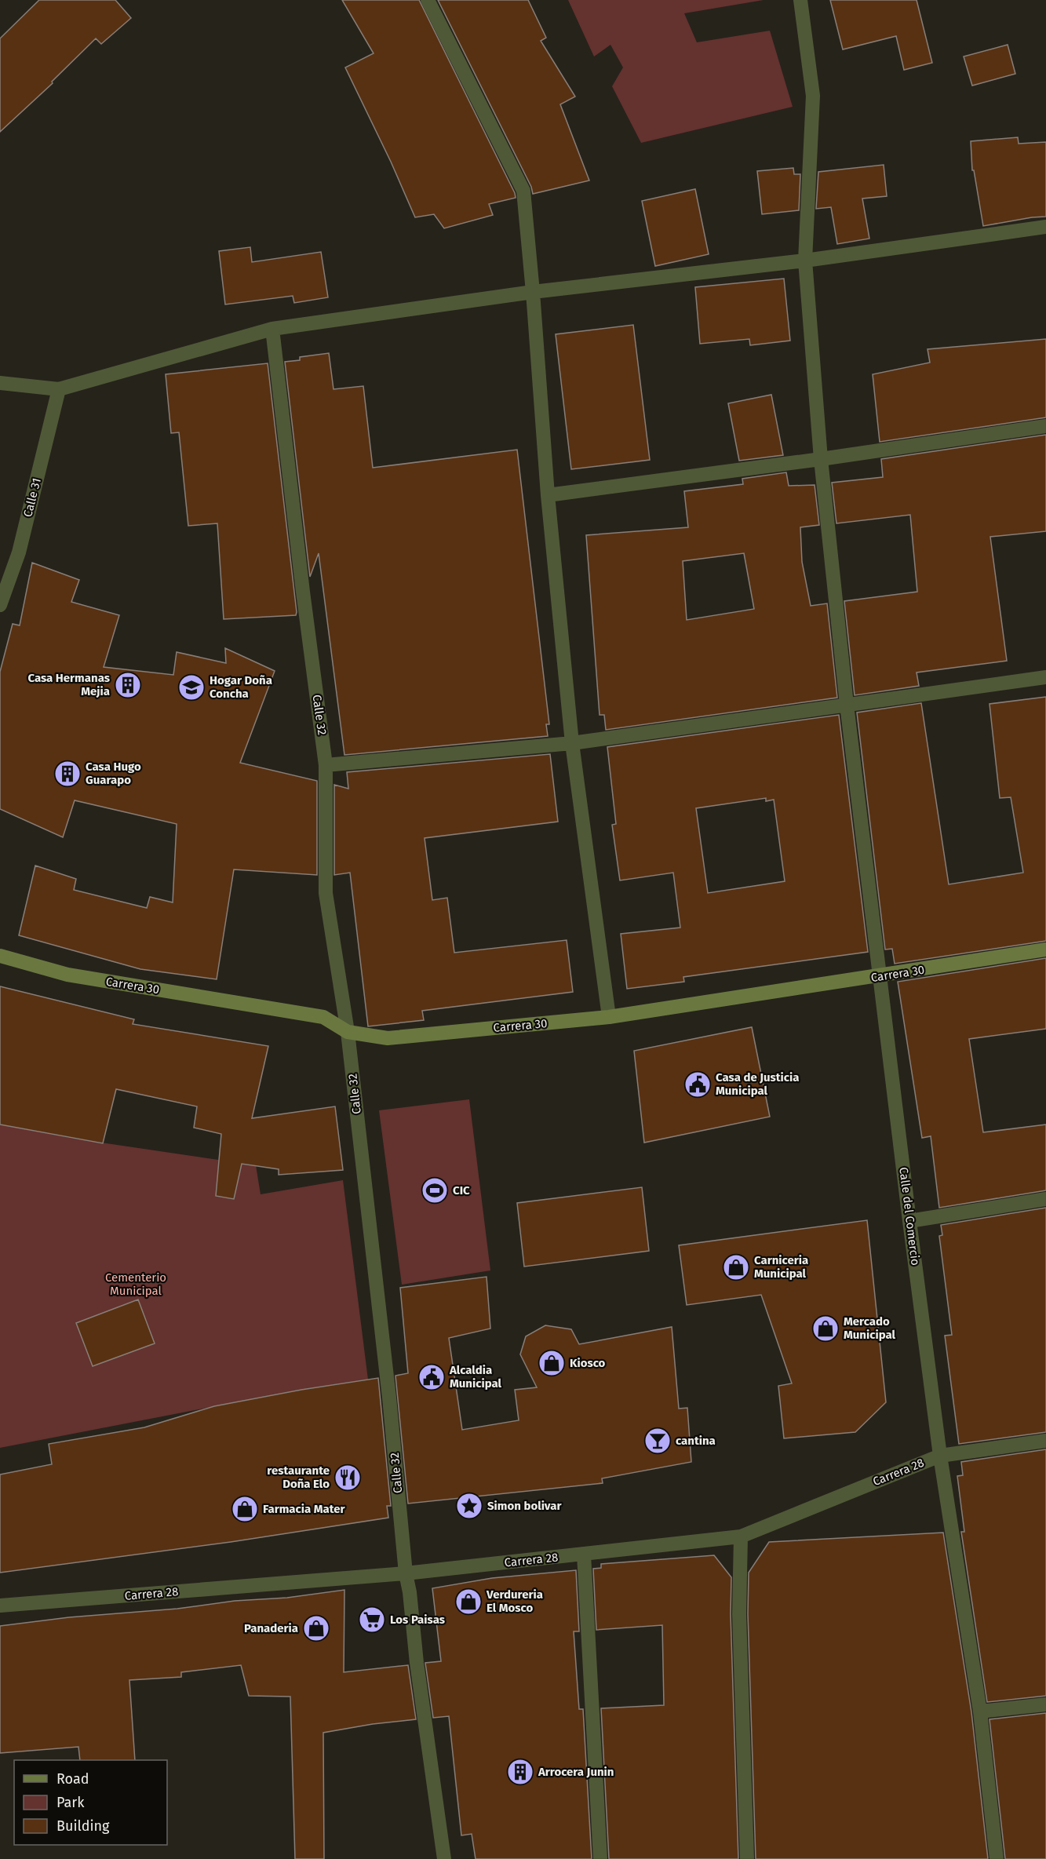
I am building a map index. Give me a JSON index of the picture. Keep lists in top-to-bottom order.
{
  "streets": {
    "main road": ["Carrera 30"],
    "street": [
      "Calle 31",
      "Calle 32",
      "Calle del Comercio",
      "Carrera 28"
    ]
  },
  "crossings": [
    ["Calle 32", "Carrera 30"],
    ["Calle 32", "Carrera 28"],
    ["Carrera 30", "Calle del Comercio"],
    ["Calle del Comercio", "Carrera 28"]
  ],
  "parks": ["Cementerio Municipal"],
  "places": {
    "building": ["Casa Hermanas Mejia", "Casa Hugo Guarapo", "Arrocera Junin"],
    "school or university": ["Hogar Doña Concha"],
    "public building": ["Casa de Justicia Municipal", "Alcaldia Municipal"],
    "sports": ["CIC"],
    "shop": [
      "Carniceria Municipal",
      "Mercado Municipal",
      "Kiosco",
      "Farmacia Mater",
      "Verdureria El Mosco",
      "Panaderia"
    ],
    "bar": ["cantina"],
    "restaurant": ["restaurante Doña Elo"],
    "place": ["Simon bolivar"],
    "supermarket": ["Los Paisas"]
  },
  "legend": ["Road", "Park", "Building"]
}
